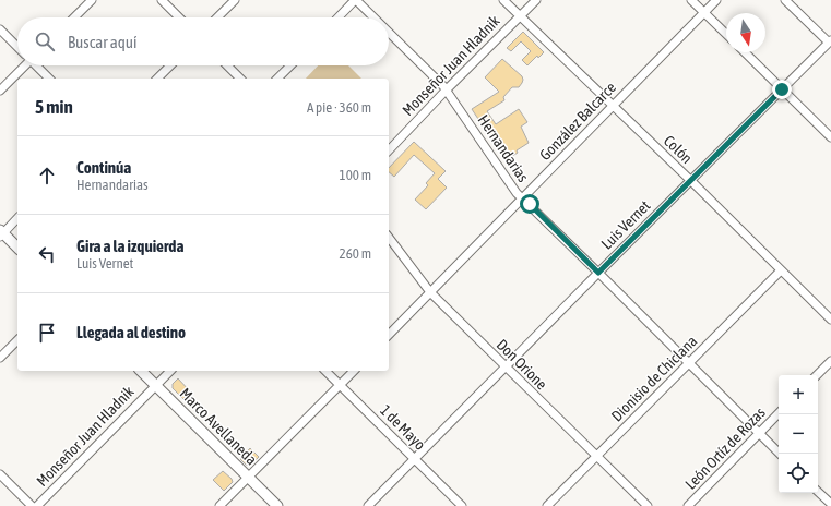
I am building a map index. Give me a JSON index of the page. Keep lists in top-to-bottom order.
{
  "streets": {
    "street": [
      "Monseñor Juan Hladnik",
      "González Balcarce",
      "Hernandarias",
      "Colón",
      "Luis Vernet",
      "Don Orione",
      "Dionisio de Chiclana",
      "Marco Avellaneda",
      "1 de Mayo",
      "León Ortíz de Rozas"
    ]
  },
  "crossings": [
    ["Monseñor Juan Hladnik", "Hernandarias"],
    ["Monseñor Juan Hladnik", "Colón"],
    ["Monseñor Juan Hladnik", "Marco Avellaneda"],
    ["González Balcarce", "Hernandarias"],
    ["González Balcarce", "Colón"],
    ["González Balcarce", "Don Orione"],
    ["Hernandarias", "Luis Vernet"],
    ["Hernandarias", "Dionisio de Chiclana"],
    ["Hernandarias", "León Ortíz de Rozas"],
    ["Colón", "Luis Vernet"],
    ["Colón", "Dionisio de Chiclana"],
    ["Luis Vernet", "Don Orione"],
    ["Luis Vernet", "1 de Mayo"],
    ["Don Orione", "Dionisio de Chiclana"]
  ],
  "north": "bottom",
  "page": {
    "search": "Buscar aquí",
    "heading": ["5 min", "A pie · 360 m"],
    "list": [
      ["Continúa", "Hernandarias", "100 m"],
      ["Gira a la izquierda", "Luis Vernet", "260 m"],
      "Llegada al destino"
    ],
    "map_buttons": ["+", "−"]
  }
}
